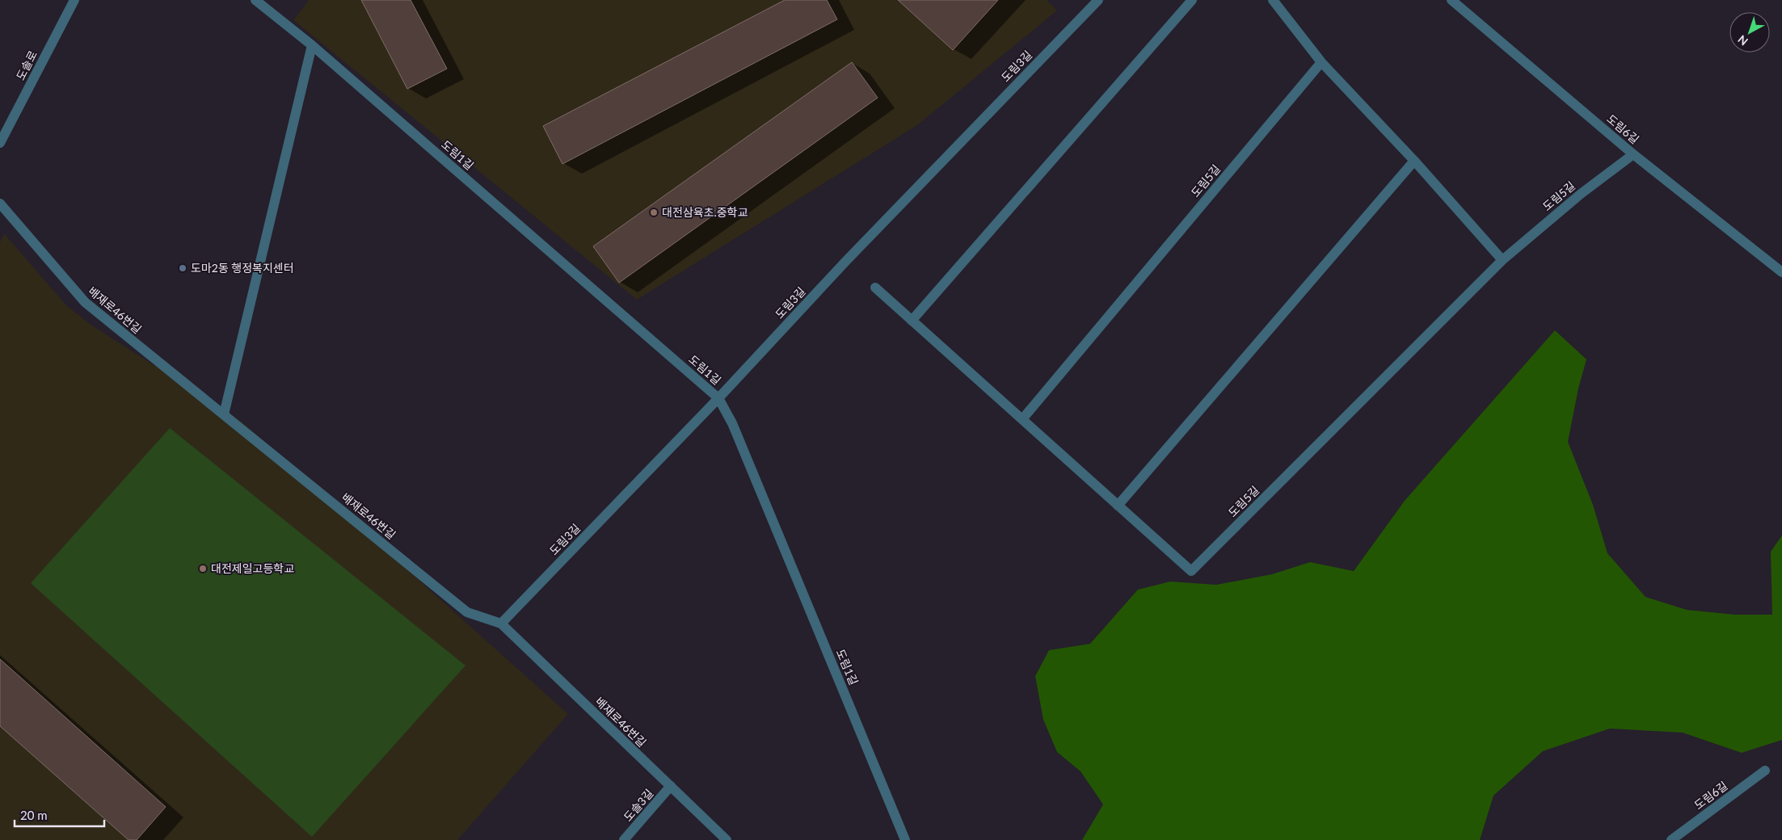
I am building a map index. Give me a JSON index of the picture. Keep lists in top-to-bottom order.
{
  "streets": {
    "street": [
      "도솔로",
      "도림3길",
      "도림6길",
      "도림1길",
      "도림5길",
      "배재로46번길",
      "도솔3길"
    ]
  },
  "crossings": [
    ["도림3길", "도림1길"],
    ["도림3길", "배재로46번길"],
    ["도림6길", "도림5길"],
    ["배재로46번길", "도솔3길"]
  ],
  "places": ["대전삼육초.중학교", "도마2동 행정복지센터", "대전제일고등학교"],
  "scale_bar": "20 m",
  "north": "bottom left"
}
